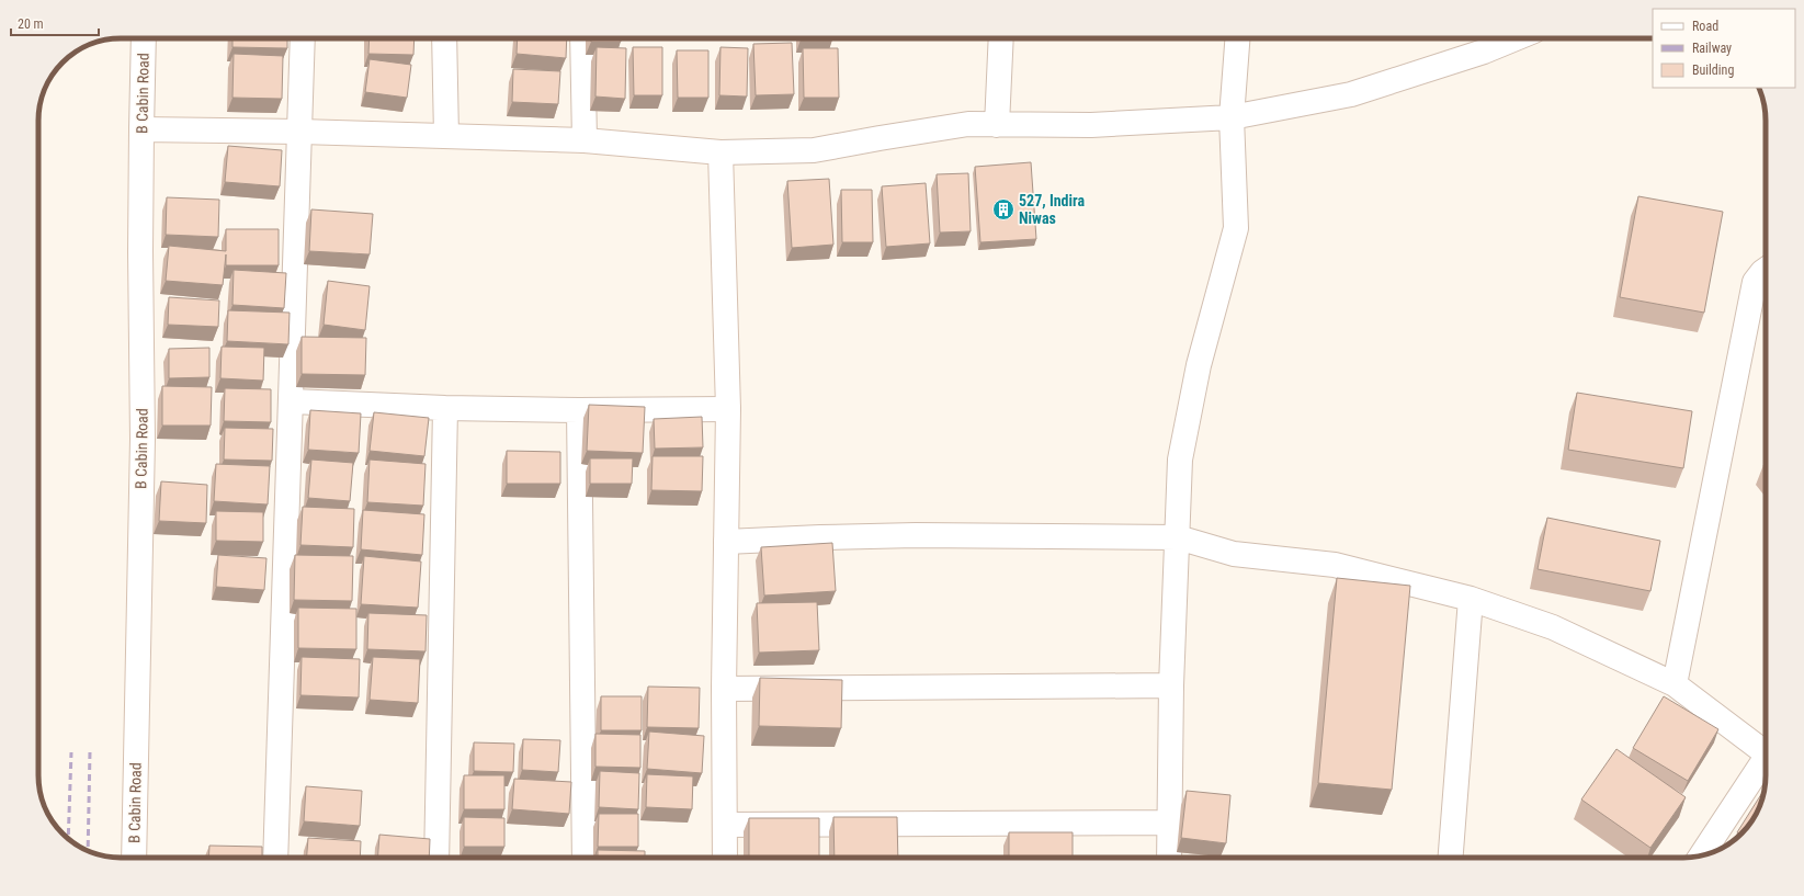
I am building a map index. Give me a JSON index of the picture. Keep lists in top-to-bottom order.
{
  "streets": {
    "street": ["B Cabin Road"]
  },
  "places": {
    "building": ["527, Indira Niwas"]
  },
  "legend": ["Road", "Railway", "Building"],
  "scale_bar": "20 m"
}
